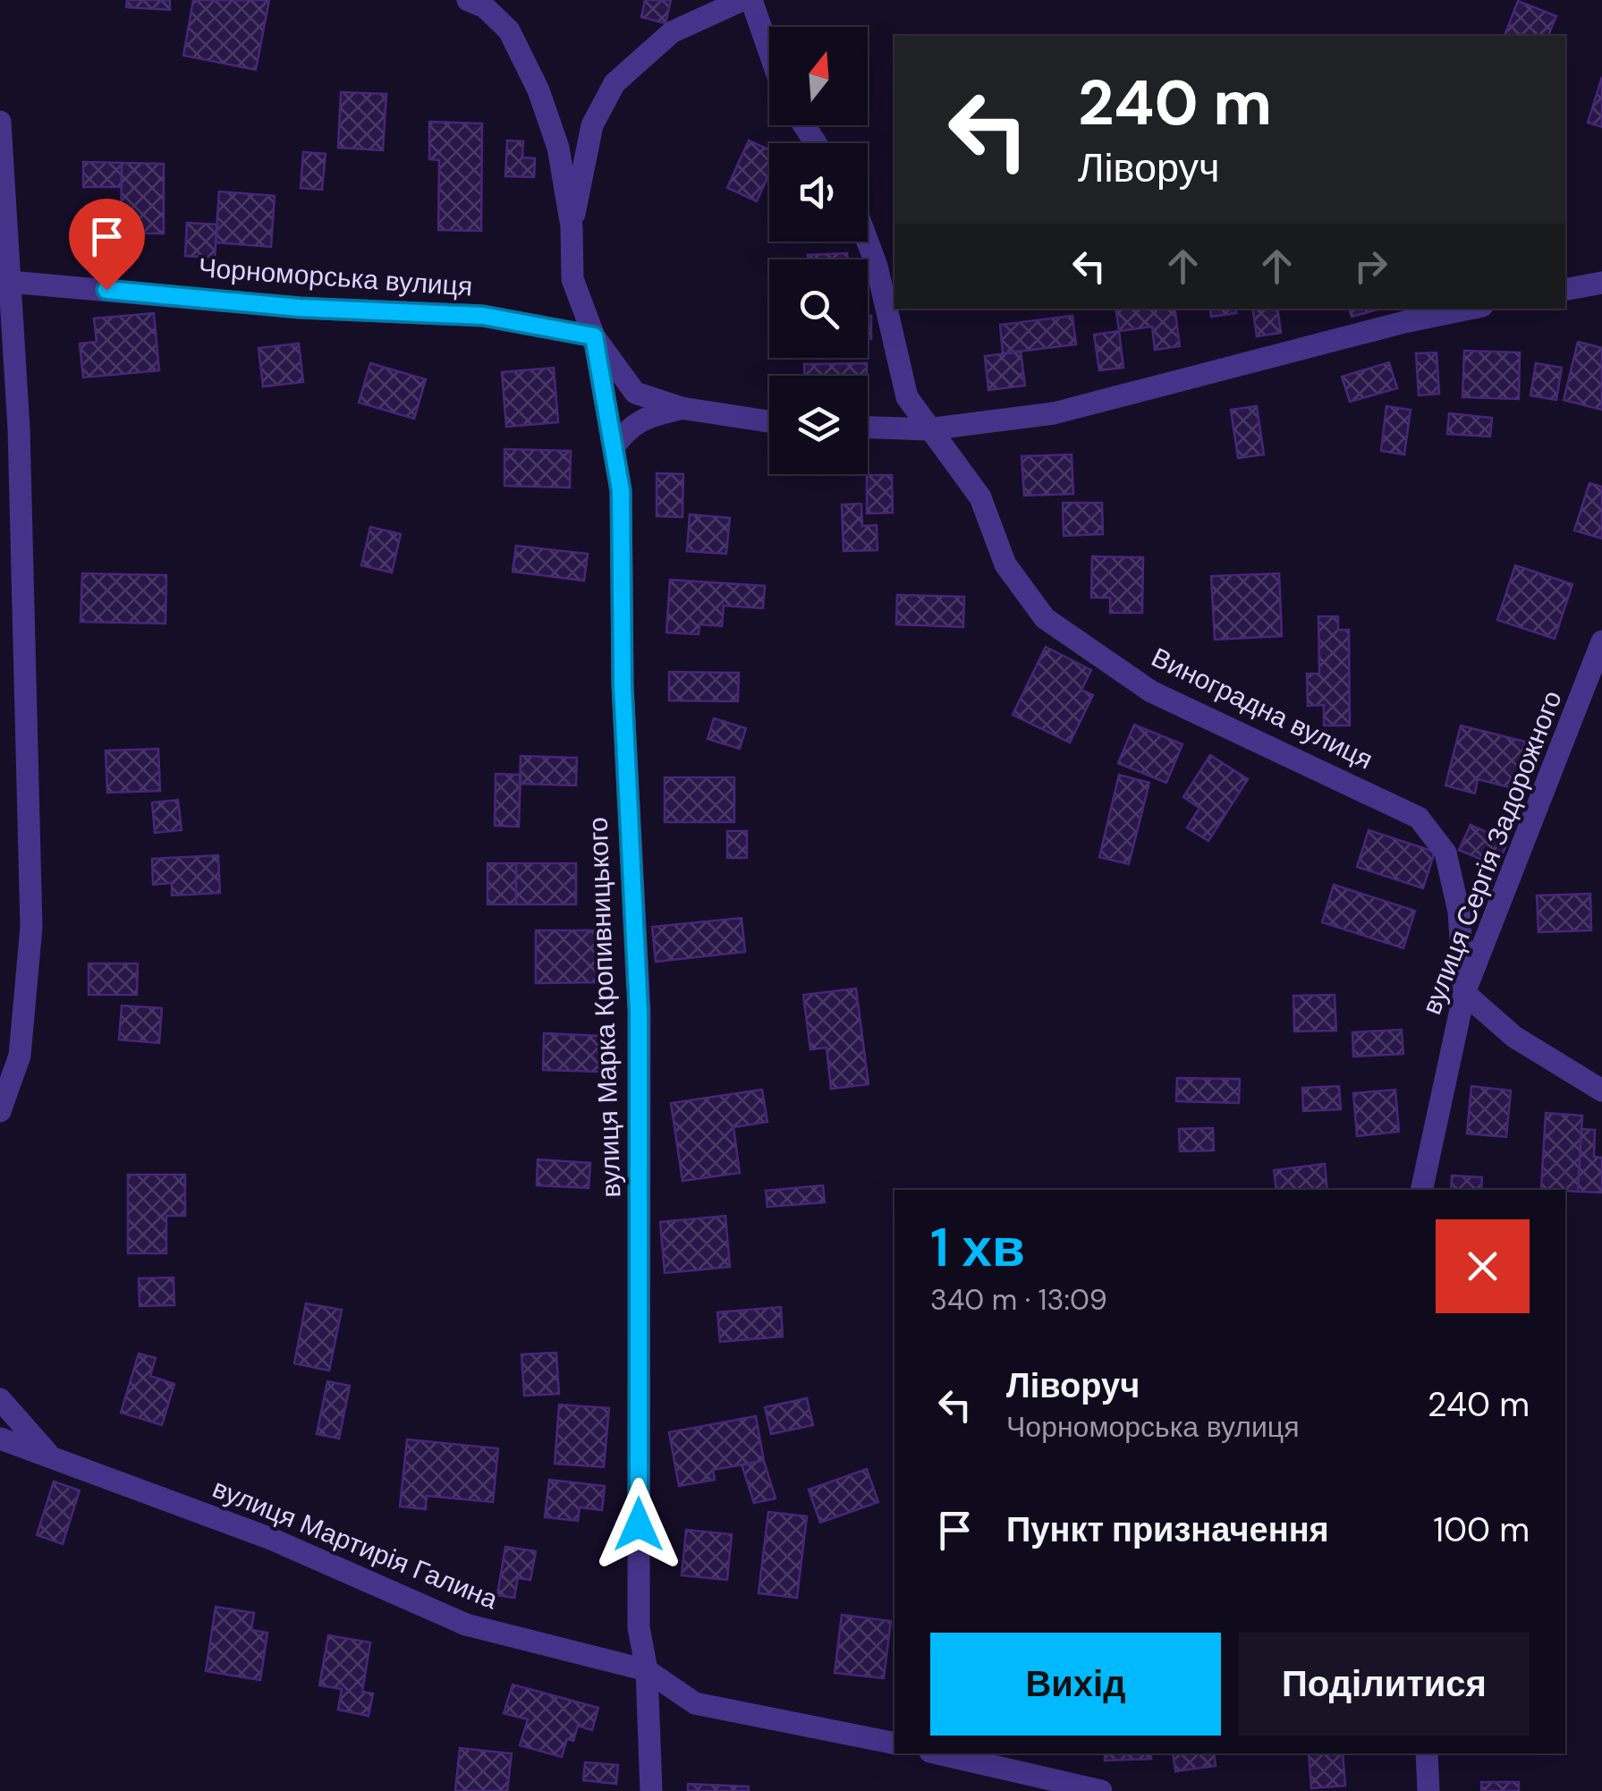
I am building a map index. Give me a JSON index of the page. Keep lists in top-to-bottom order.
{
  "streets": {
    "street": [
      "Чорноморська вулиця",
      "Виноградна вулиця",
      "вулиця Сергія Задорожного",
      "вулиця Марка Кропивницького",
      "вулиця Мартирія Галина"
    ]
  },
  "crossings": [
    ["Чорноморська вулиця", "вулиця Марка Кропивницького"],
    ["Виноградна вулиця", "вулиця Сергія Задорожного"],
    ["вулиця Марка Кропивницького", "вулиця Мартирія Галина"]
  ],
  "north": "top",
  "page": {
    "turn": ["240 m", "Ліворуч"],
    "heading": ["1 хв", "340 m · 13:09"],
    "list": [
      {
        "name": "Ліворуч",
        "note": "Чорноморська вулиця",
        "value": "240 m"
      },
      {
        "name": "Пункт призначення",
        "value": "100 m"
      }
    ],
    "buttons": ["Вихід", "Поділитися"]
  }
}
